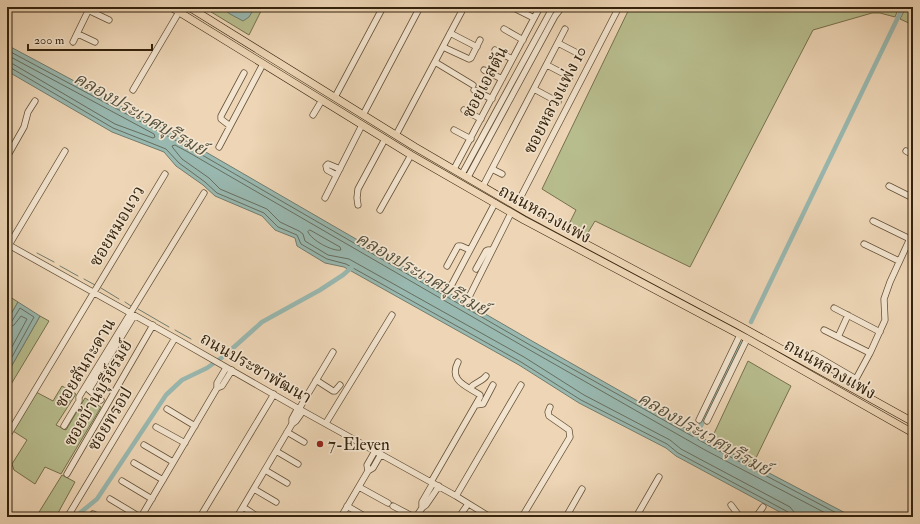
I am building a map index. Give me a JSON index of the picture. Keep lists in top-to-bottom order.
{
  "streets": {
    "main road": ["ถนนหลวงแพ่ง"],
    "street": [
      "ซอยเอสตัน",
      "ซอยหลวงแพ่ง 10",
      "ซอยหมอแวว",
      "ซอยสันกะดาน",
      "ถนนประชาพัฒนา",
      "ซอยบ้านบุรีย์รมย์",
      "ซอยทรอป"
    ]
  },
  "crossings": [
    ["ซอยเอสตัน", "ถนนหลวงแพ่ง"],
    ["ซอยหลวงแพ่ง 10", "ถนนหลวงแพ่ง"],
    ["ซอยหมอแวว", "ถนนประชาพัฒนา"],
    ["ซอยสันกะดาน", "ถนนประชาพัฒนา"],
    ["ถนนประชาพัฒนา", "ซอยบ้านบุรีย์รมย์"],
    ["ถนนประชาพัฒนา", "ซอยทรอป"]
  ],
  "water": ["คลองประเวศบุรีรมย์"],
  "places": ["7-Eleven"],
  "scale_bar": "200 m"
}
